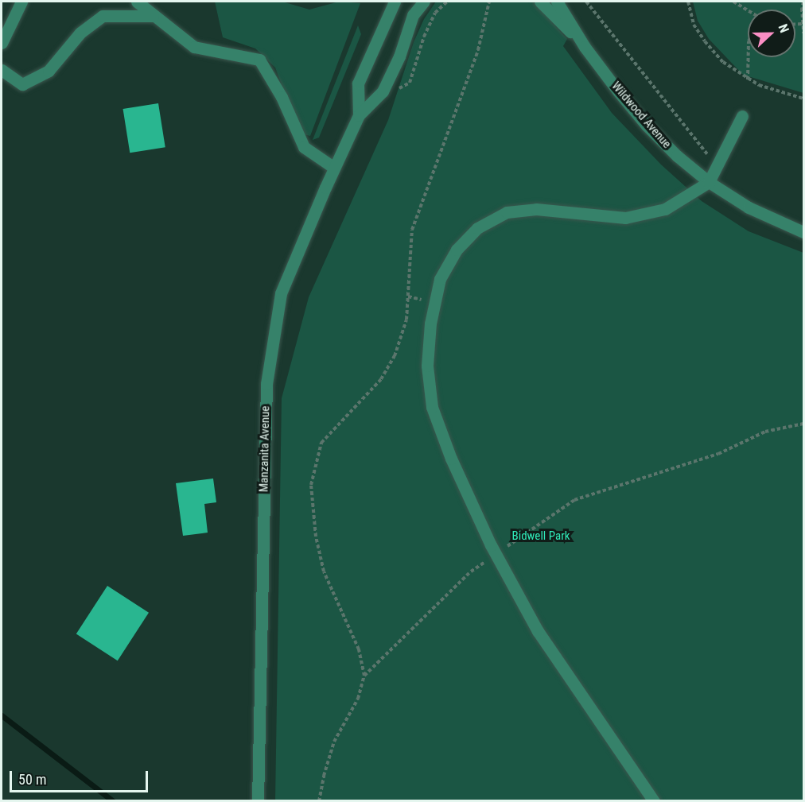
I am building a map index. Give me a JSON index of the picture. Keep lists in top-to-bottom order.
{
  "streets": {
    "street": ["Wildwood Avenue", "Manzanita Avenue"]
  },
  "parks": ["Bidwell Park"],
  "scale_bar": "50 m",
  "north": "right"
}
